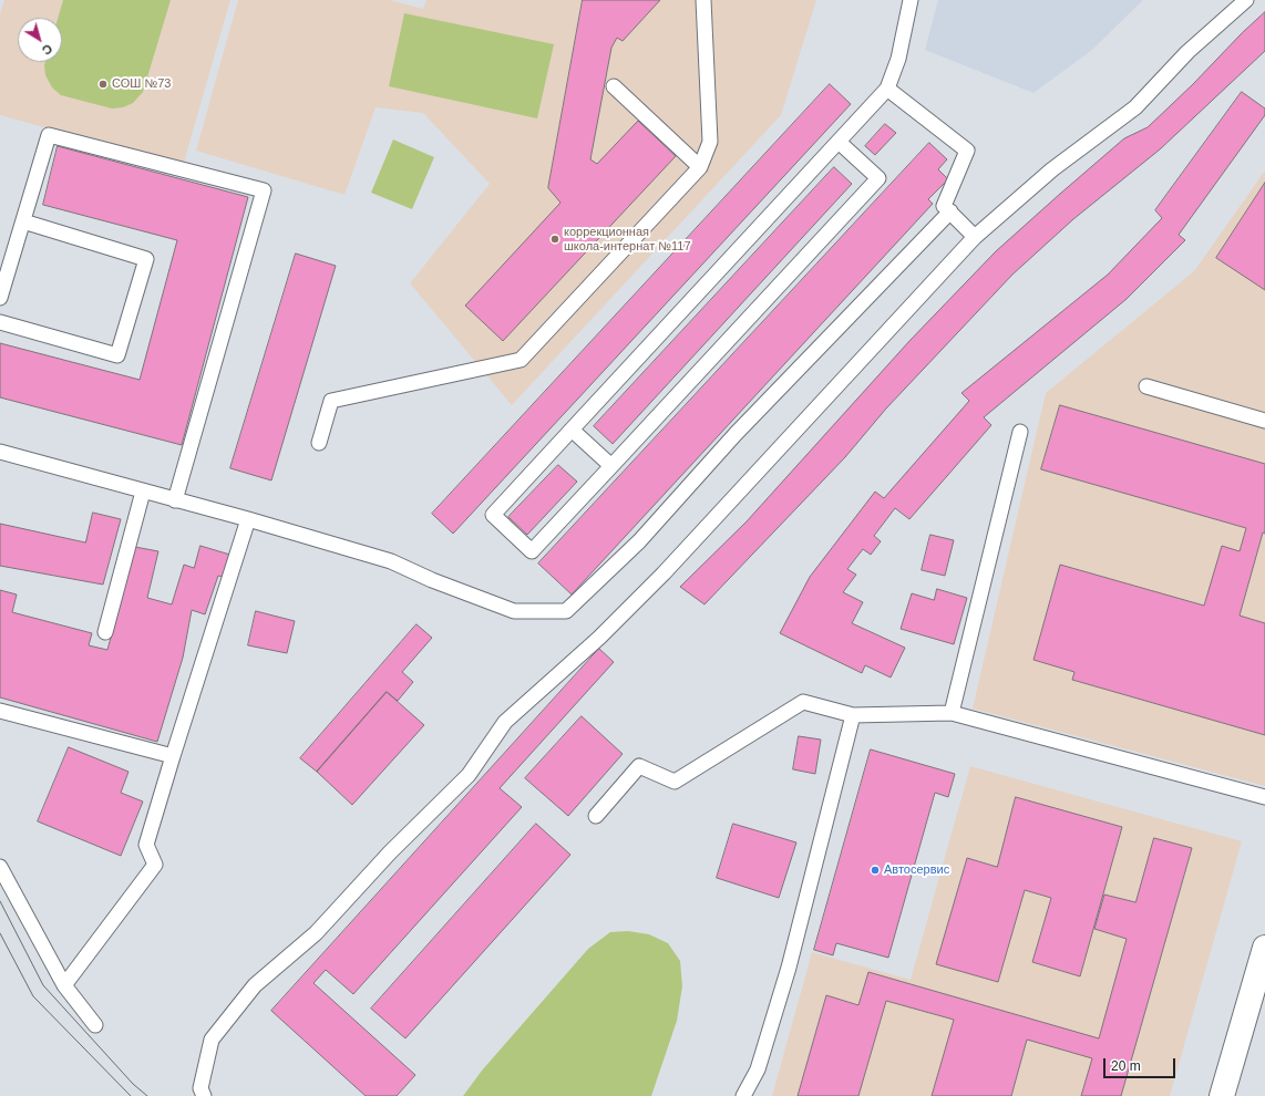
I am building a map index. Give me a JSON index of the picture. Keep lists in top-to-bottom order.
{
  "places": ["СОШ №73", "коррекционная школа-интернат №117", "Автосервис"],
  "scale_bar": "20 m",
  "north": "bottom right"
}
